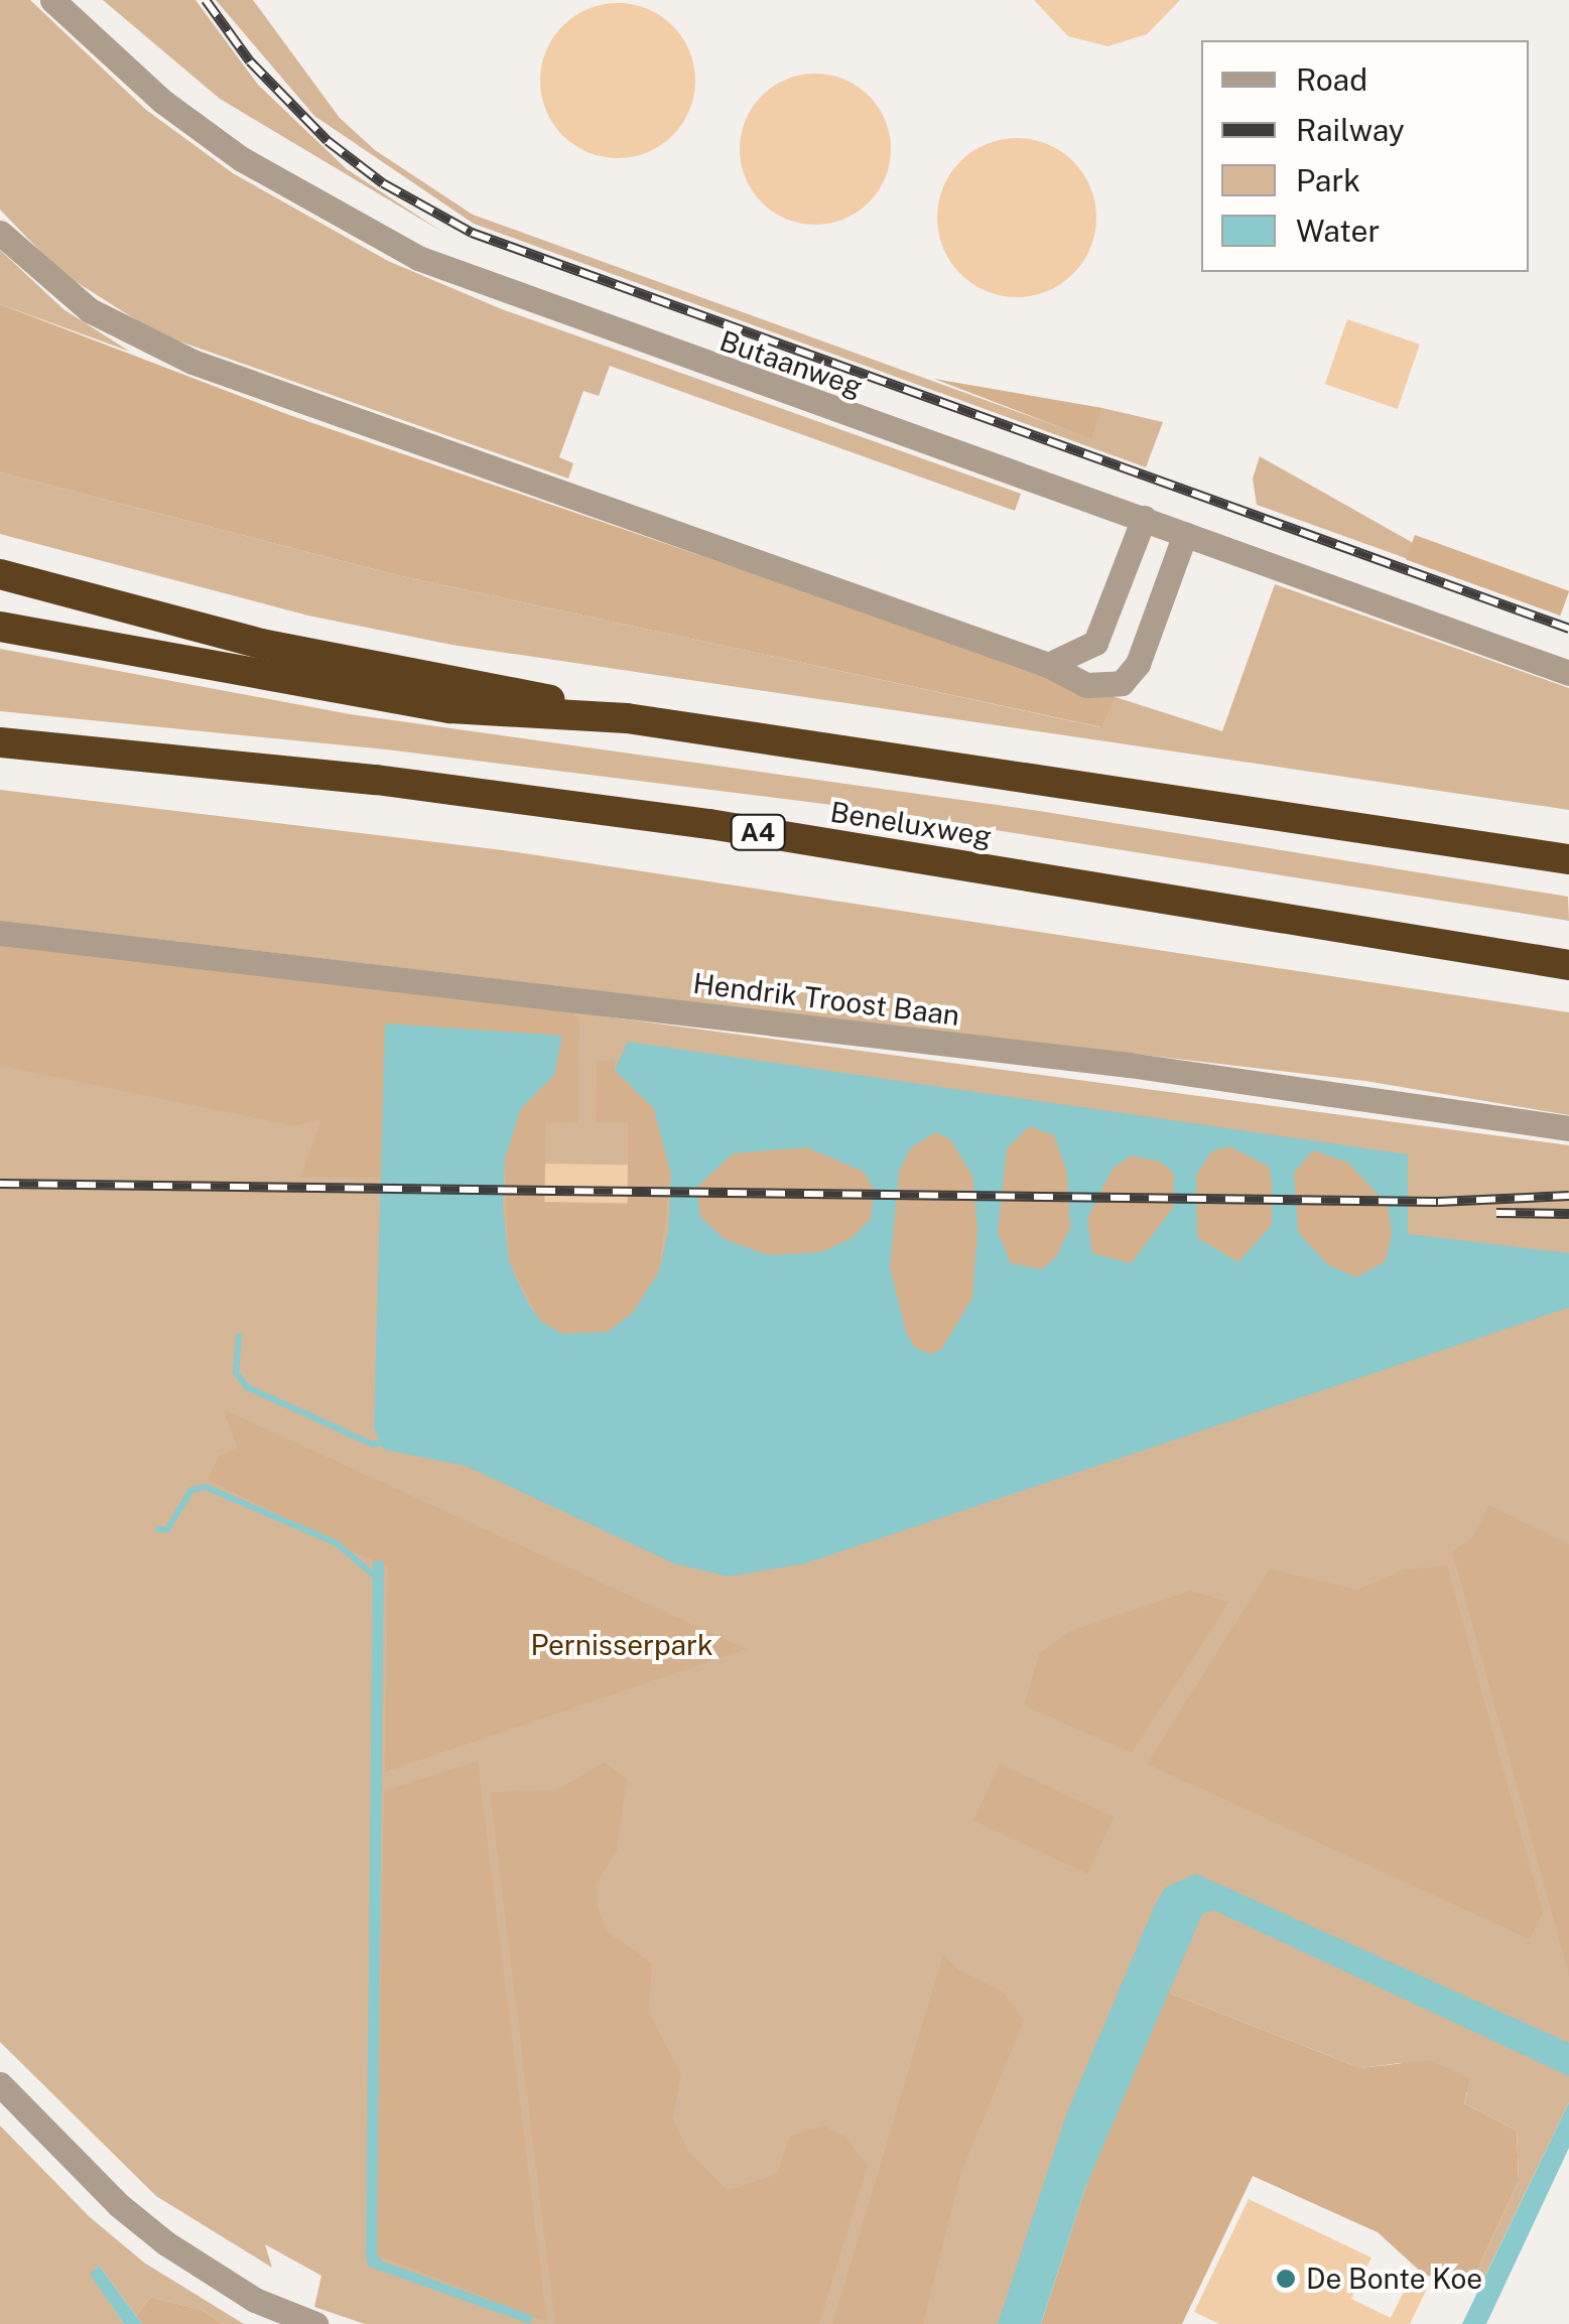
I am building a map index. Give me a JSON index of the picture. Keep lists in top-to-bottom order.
{
  "streets": {
    "highway": ["Beneluxweg", "A4"],
    "street": ["Butaanweg", "Hendrik Troost Baan"]
  },
  "parks": ["Pernisserpark"],
  "places": ["De Bonte Koe"],
  "legend": [
    "Road",
    "Railway",
    "Park",
    "Water"
  ]
}
